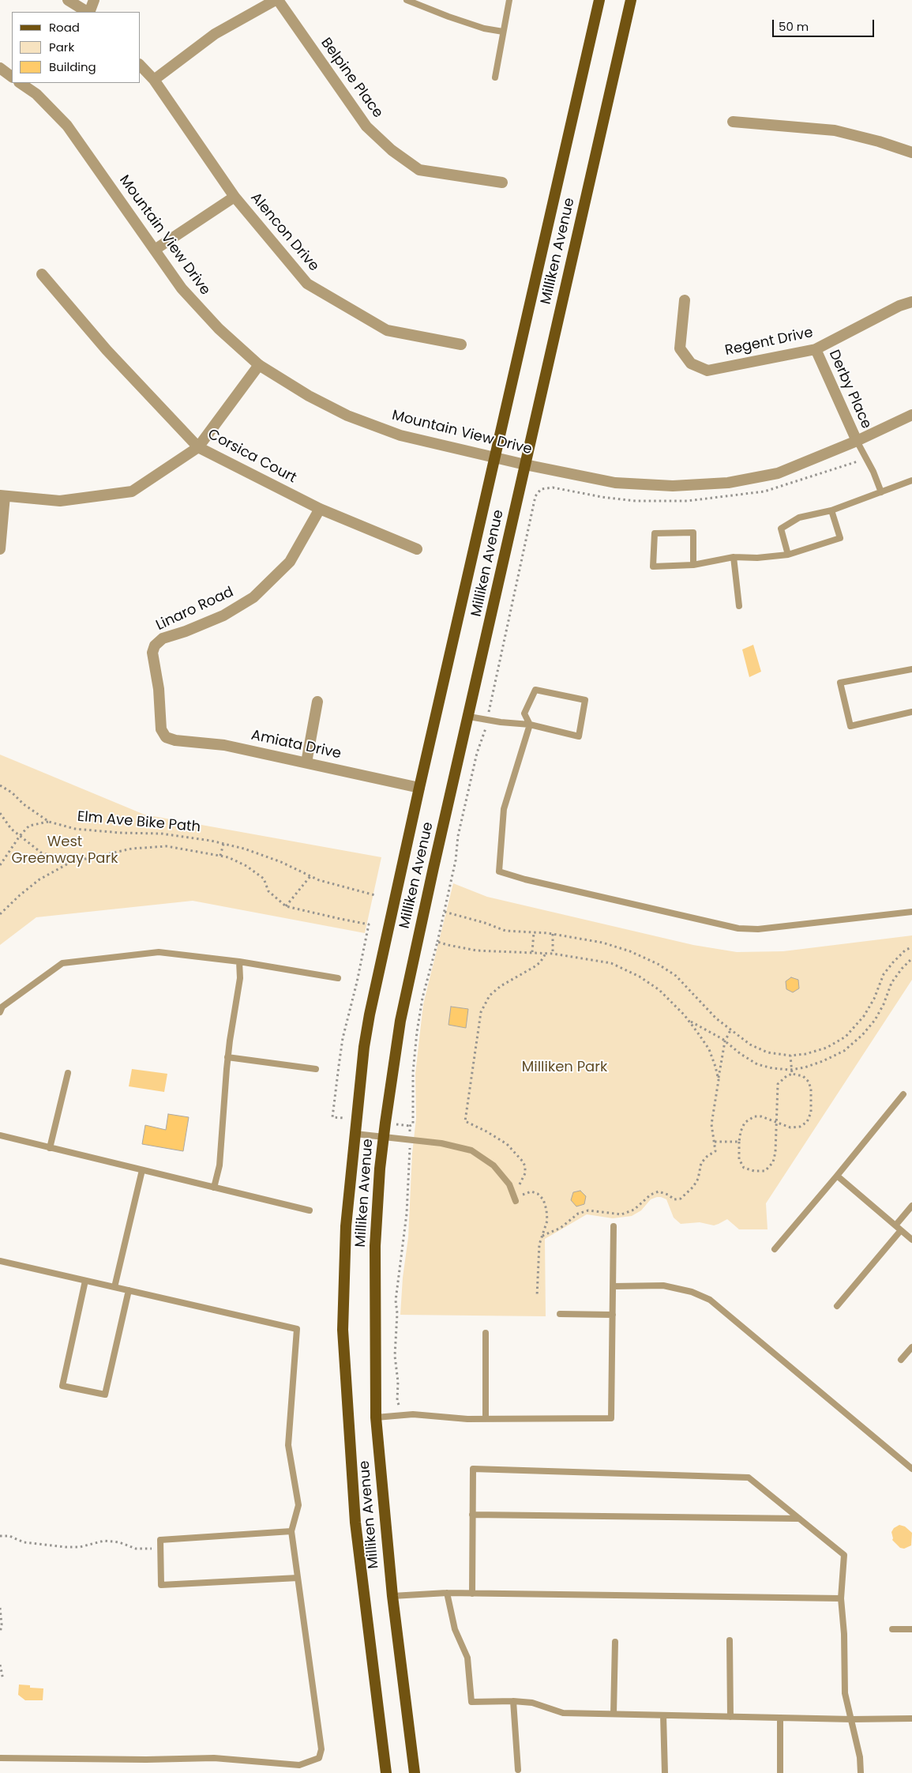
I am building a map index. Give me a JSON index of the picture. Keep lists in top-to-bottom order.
{
  "streets": {
    "main road": ["Milliken Avenue"],
    "street": [
      "Belpine Place",
      "Alencon Drive",
      "Mountain View Drive",
      "Regent Drive",
      "Derby Place",
      "Corsica Court",
      "Linaro Road",
      "Amiata Drive"
    ],
    "path": ["Elm Ave Bike Path"]
  },
  "crossings": [
    ["Mountain View Drive", "Milliken Avenue"],
    ["Mountain View Drive", "Derby Place"],
    ["Milliken Avenue", "Amiata Drive"],
    ["Regent Drive", "Derby Place"],
    ["Corsica Court", "Linaro Road"],
    ["Linaro Road", "Amiata Drive"]
  ],
  "parks": ["West Greenway Park", "Milliken Park"],
  "legend": ["Road", "Park", "Building"],
  "scale_bar": "50 m"
}
